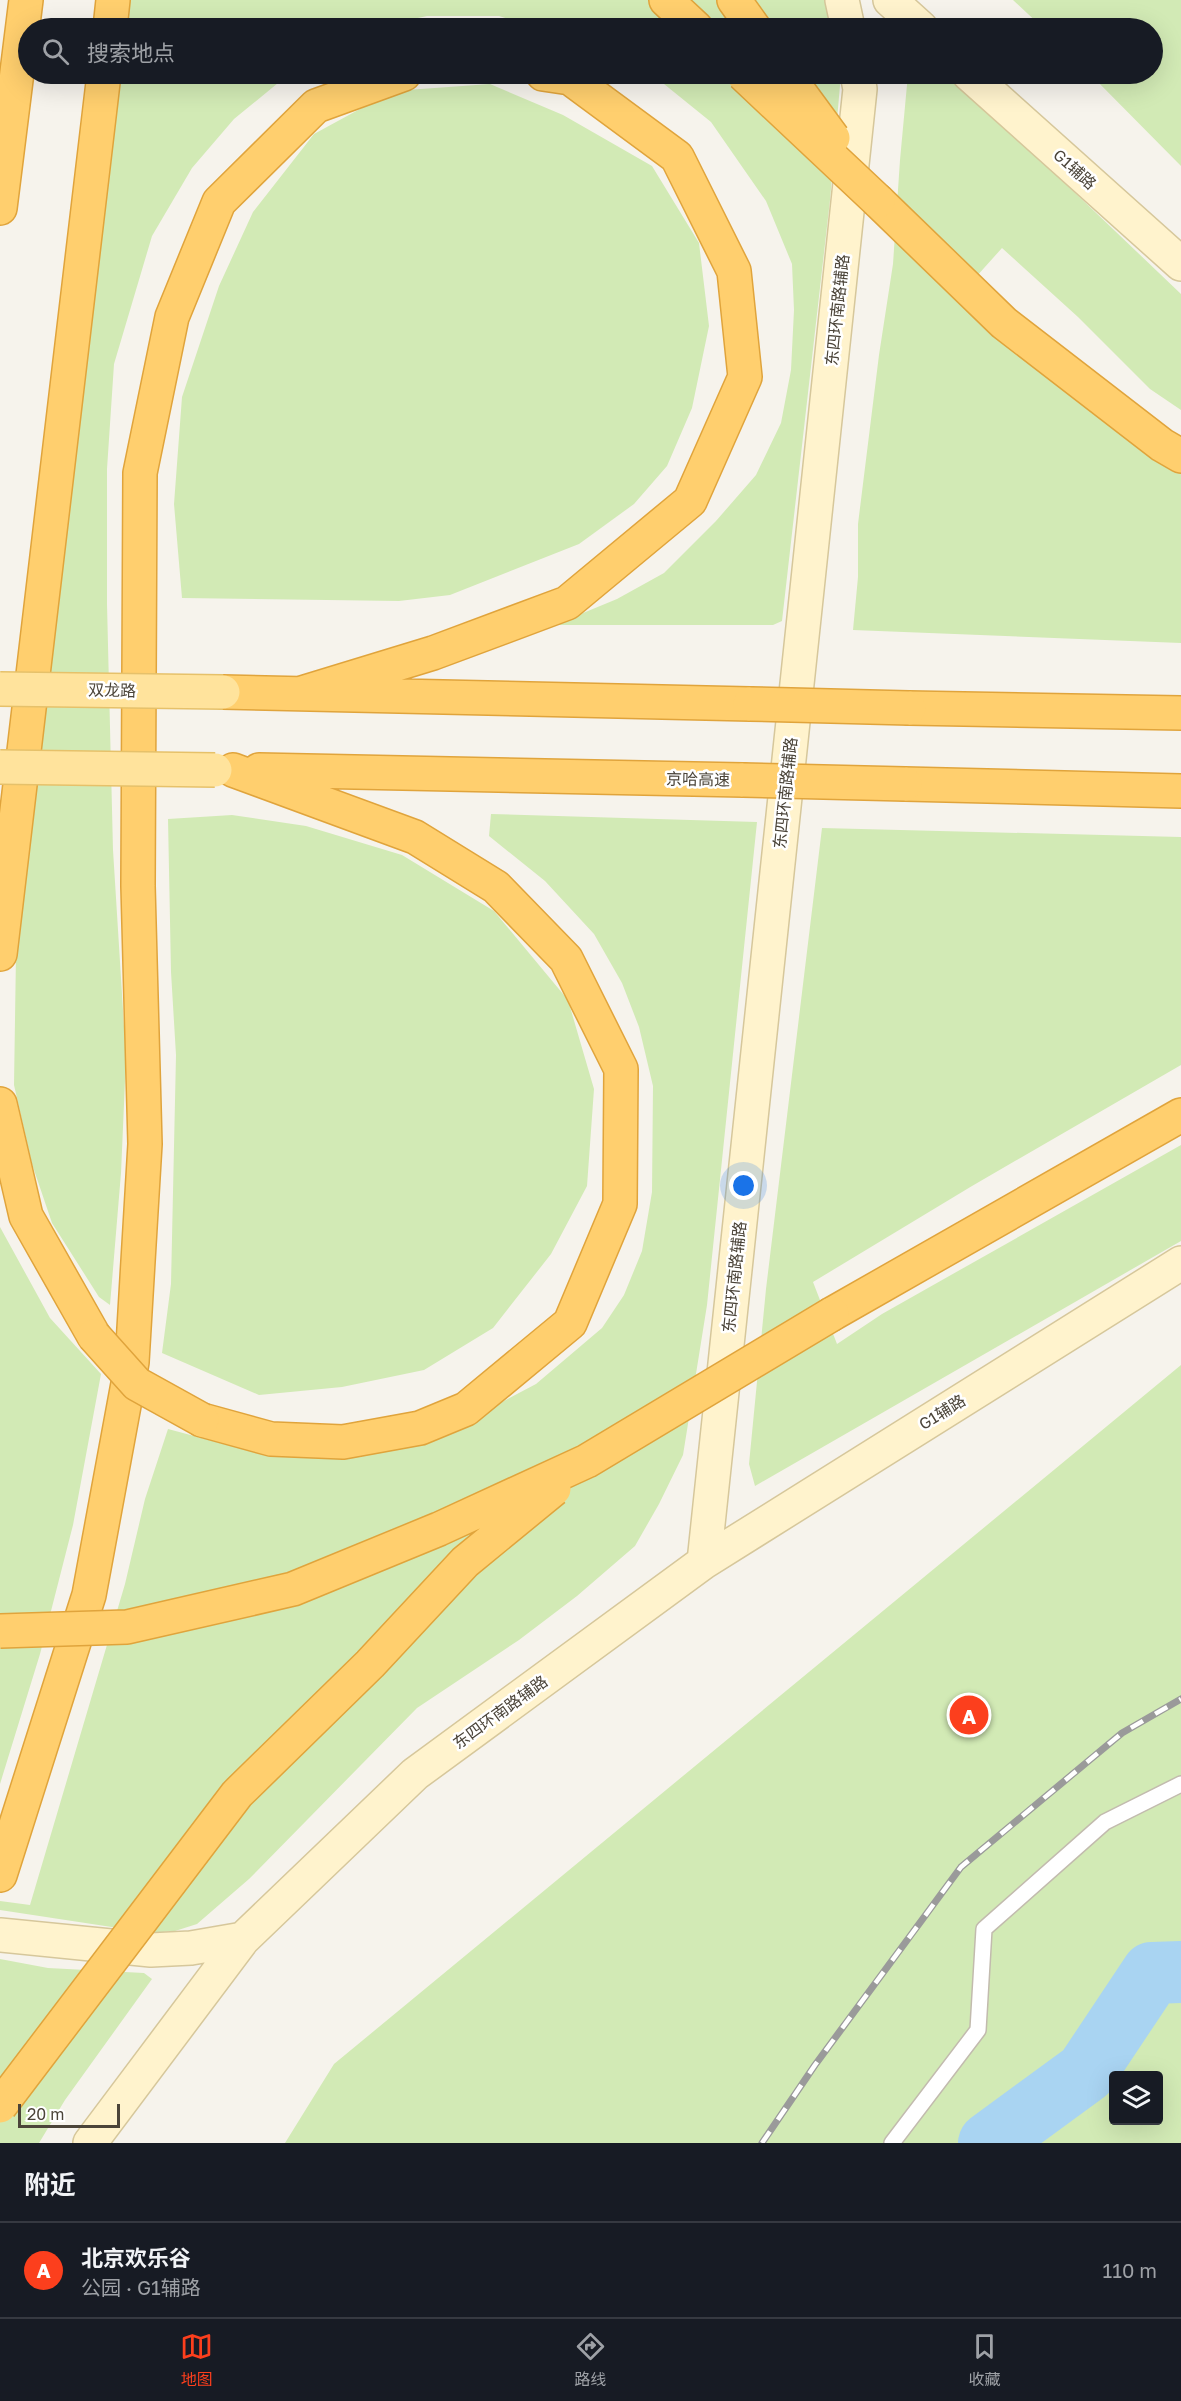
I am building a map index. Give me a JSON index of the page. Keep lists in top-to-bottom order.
{
  "streets": {
    "highway": ["京哈高速"],
    "main road": ["G1辅路", "东四环南路辅路", "双龙路"]
  },
  "crossings": [
    ["G1辅路", "东四环南路辅路"]
  ],
  "scale_bar": "20 m",
  "page": {
    "search": "搜索地点",
    "pins": "A",
    "scale": "20 m",
    "heading": "附近",
    "list": [
      {
        "mark": "A",
        "name": "北京欢乐谷",
        "note": "公园 · G1辅路",
        "value": "110 m"
      }
    ],
    "nav": ["地图", "路线", "收藏"]
  }
}
